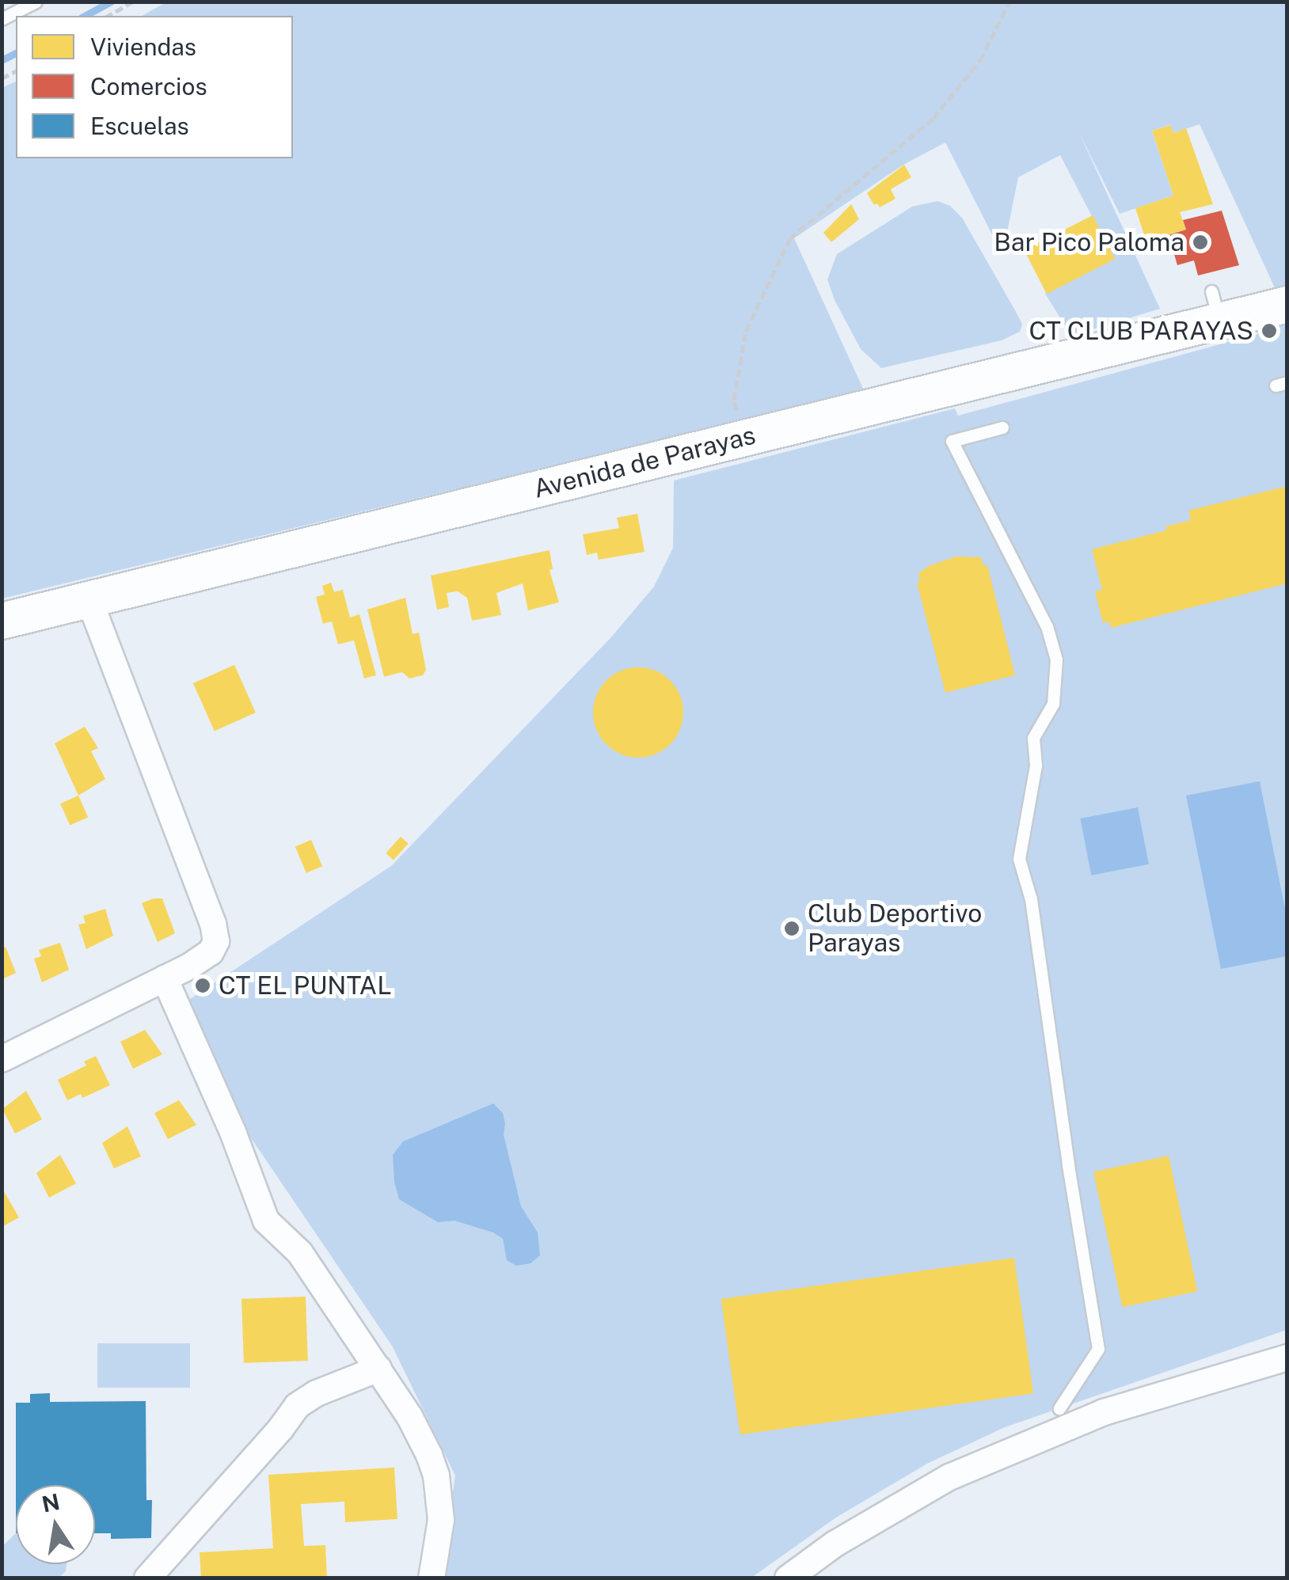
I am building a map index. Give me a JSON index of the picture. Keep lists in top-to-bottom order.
{
  "streets": {
    "street": ["Avenida de Parayas"]
  },
  "places": [
    "Bar Pico Paloma",
    "CT CLUB PARAYAS",
    "Club Deportivo Parayas",
    "CT EL PUNTAL"
  ],
  "legend": ["Viviendas", "Comercios", "Escuelas"],
  "north": "top"
}
